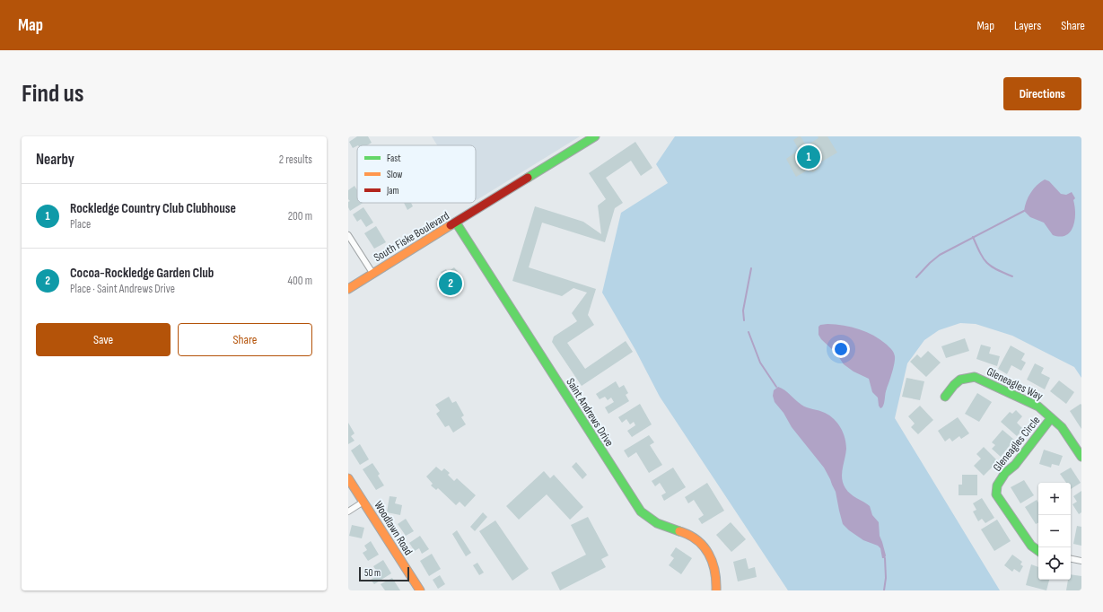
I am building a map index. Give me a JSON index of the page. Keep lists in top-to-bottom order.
{
  "streets": {
    "street": [
      "South Fiske Boulevard",
      "Gleneagles Way",
      "Saint Andrews Drive",
      "Gleneagles Circle",
      "Woodlawn Road"
    ]
  },
  "crossings": [
    ["South Fiske Boulevard", "Saint Andrews Drive"],
    ["Gleneagles Way", "Gleneagles Circle"]
  ],
  "legend": ["Fast", "Slow", "Jam"],
  "scale_bar": "50 m",
  "page": {
    "header": "Map",
    "nav": ["Map", "Layers", "Share"],
    "buttons": [
      "Directions",
      ["Save", "Share"]
    ],
    "title": "Find us",
    "heading": ["Nearby", "2 results"],
    "pins": ["1", "2"],
    "list": [
      {
        "mark": "1",
        "name": "Rockledge Country Club Clubhouse",
        "note": "Place",
        "value": "200 m"
      },
      {
        "mark": "2",
        "name": "Cocoa-Rockledge Garden Club",
        "note": "Place · Saint Andrews Drive",
        "value": "400 m"
      }
    ],
    "map_buttons": ["+", "−"],
    "scale": "50 m"
  }
}
